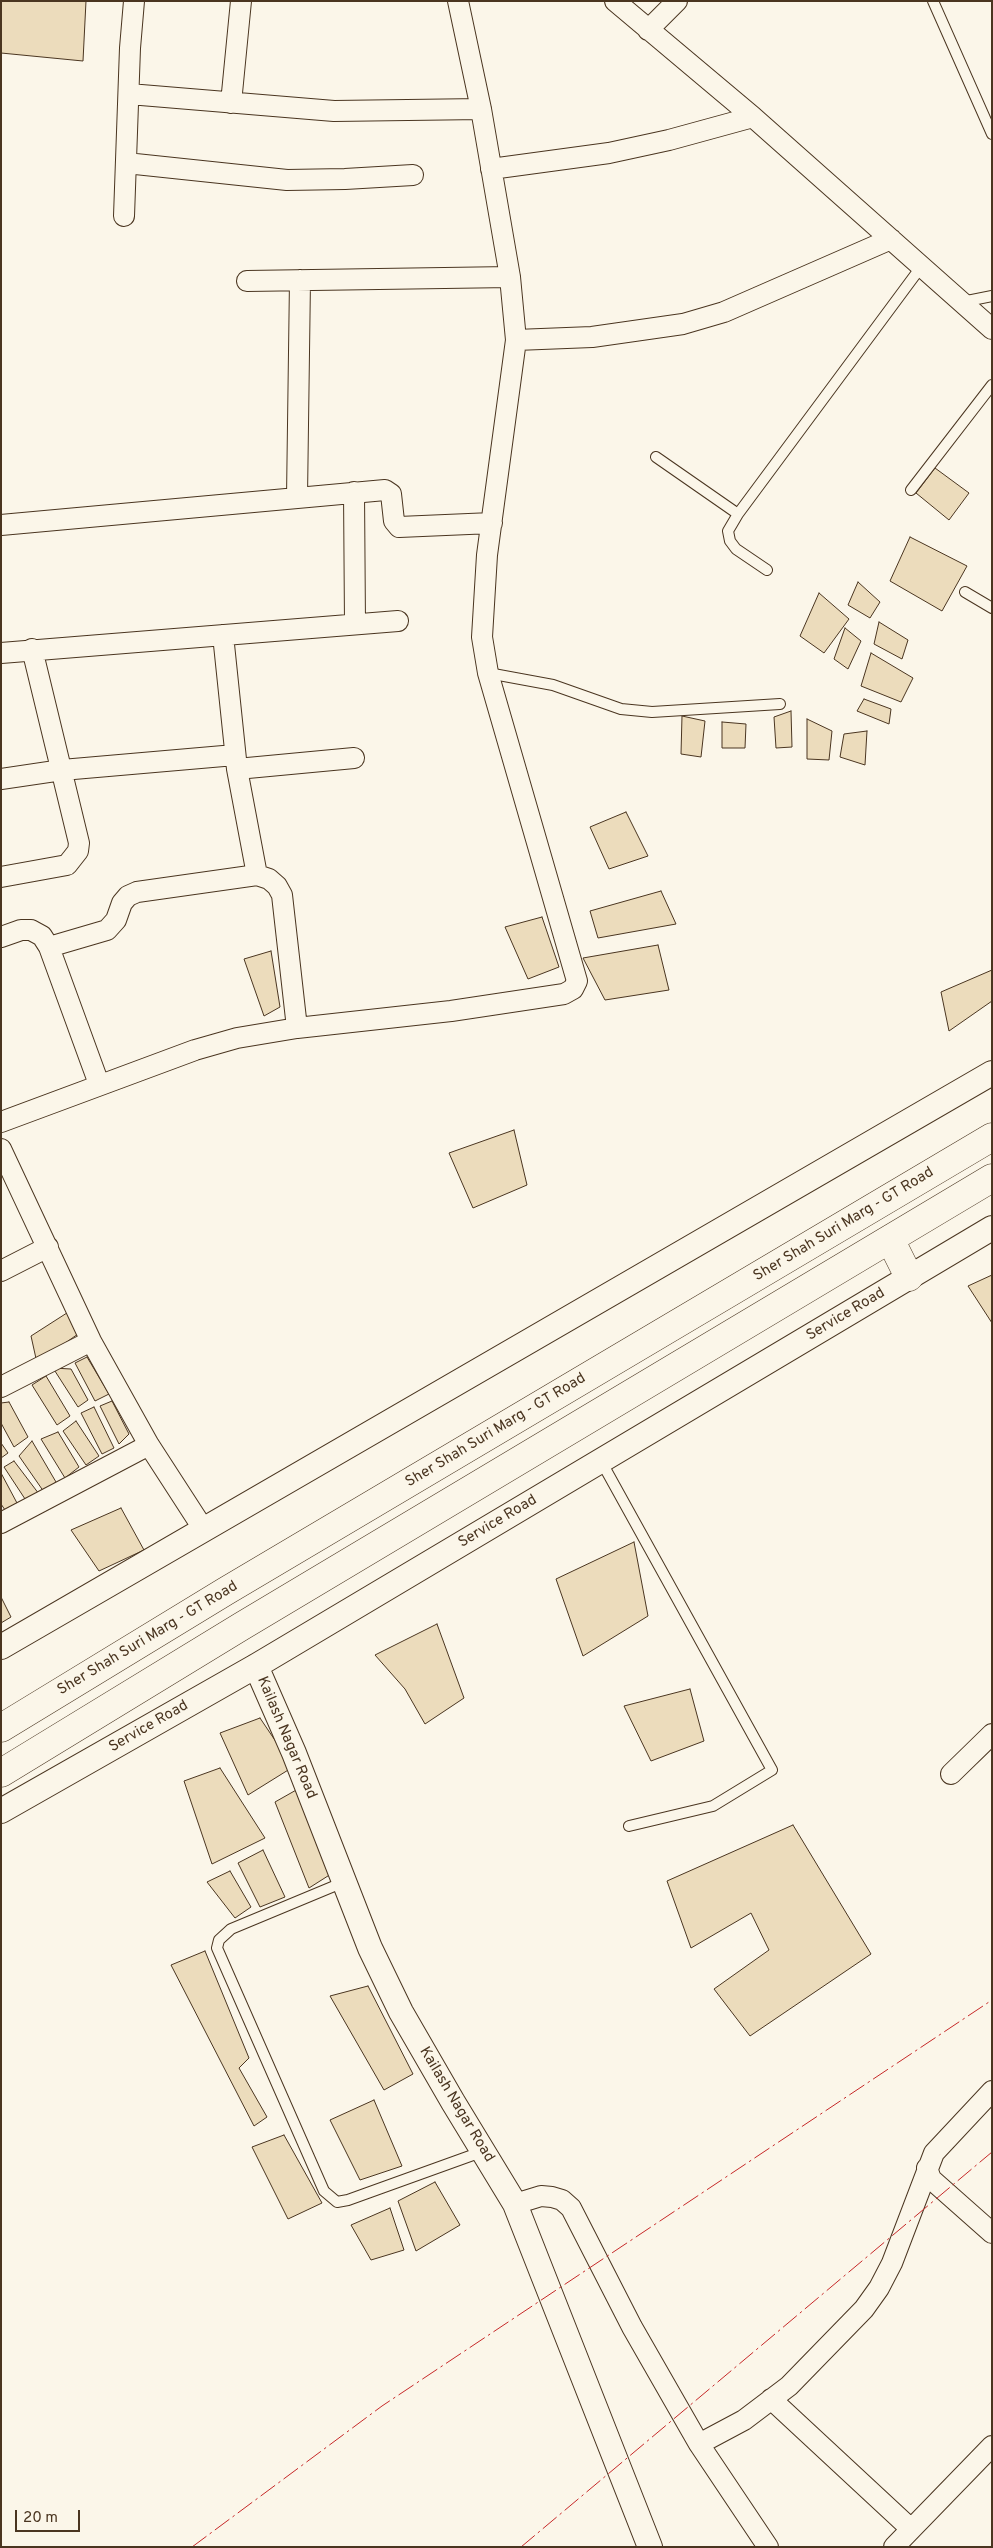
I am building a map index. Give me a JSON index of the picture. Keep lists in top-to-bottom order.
{
  "streets": {
    "highway": ["Sher Shah Suri Marg - GT Road"],
    "street": ["Service Road", "Kailash Nagar Road"]
  },
  "crossings": [
    ["Service Road", "Kailash Nagar Road"]
  ],
  "scale_bar": "20 m"
}
